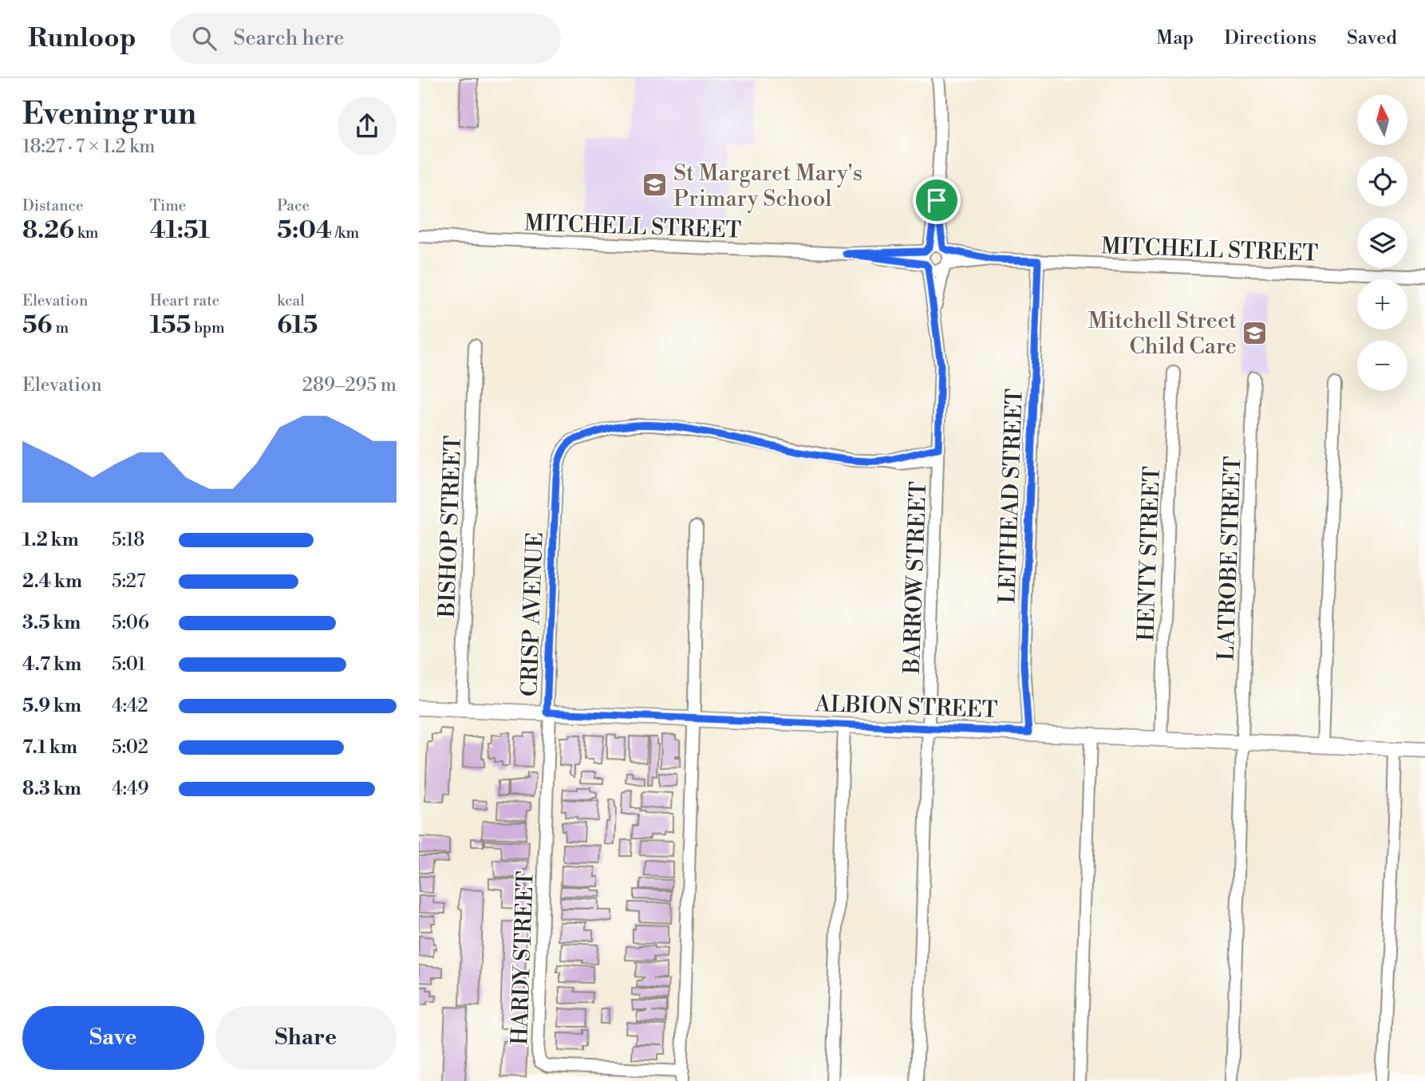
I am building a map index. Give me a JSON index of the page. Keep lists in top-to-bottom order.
{
  "streets": {
    "street": [
      "MITCHELL STREET",
      "LEITHEAD STREET",
      "BISHOP STREET",
      "HENTY STREET",
      "LATROBE STREET",
      "BARROW STREET",
      "CRISP AVENUE",
      "ALBION STREET",
      "HARDY STREET"
    ]
  },
  "crossings": [
    ["MITCHELL STREET", "LEITHEAD STREET"],
    ["MITCHELL STREET", "BARROW STREET"],
    ["LEITHEAD STREET", "ALBION STREET"],
    ["BISHOP STREET", "ALBION STREET"],
    ["HENTY STREET", "ALBION STREET"],
    ["LATROBE STREET", "ALBION STREET"],
    ["BARROW STREET", "CRISP AVENUE"],
    ["BARROW STREET", "ALBION STREET"],
    ["CRISP AVENUE", "ALBION STREET"],
    ["CRISP AVENUE", "HARDY STREET"],
    ["ALBION STREET", "HARDY STREET"]
  ],
  "places": {
    "school or university": ["St Margaret Mary's Primary School", "Mitchell Street Child Care"]
  },
  "north": "top",
  "page": {
    "header": "Runloop",
    "search": "Search here",
    "nav": ["Map", "Directions", "Saved"],
    "heading": ["Evening run", "18:27 · 7 × 1.2 km"],
    "map_buttons": ["+", "−"],
    "stats": [
      ["Distance", "8.26 km"],
      ["Time", "41:51"],
      ["Pace", "5:04 /km"],
      ["Elevation", "56 m"],
      ["Heart rate", "155 bpm"],
      ["kcal", "615"]
    ],
    "chart": ["Elevation", "289–295 m"],
    "list": [
      {
        "name": "1.2 km",
        "note": "5:18"
      },
      {
        "name": "2.4 km",
        "note": "5:27"
      },
      {
        "name": "3.5 km",
        "note": "5:06"
      },
      {
        "name": "4.7 km",
        "note": "5:01"
      },
      {
        "name": "5.9 km",
        "note": "4:42"
      },
      {
        "name": "7.1 km",
        "note": "5:02"
      },
      {
        "name": "8.3 km",
        "note": "4:49"
      }
    ],
    "buttons": ["Save", "Share"]
  }
}
